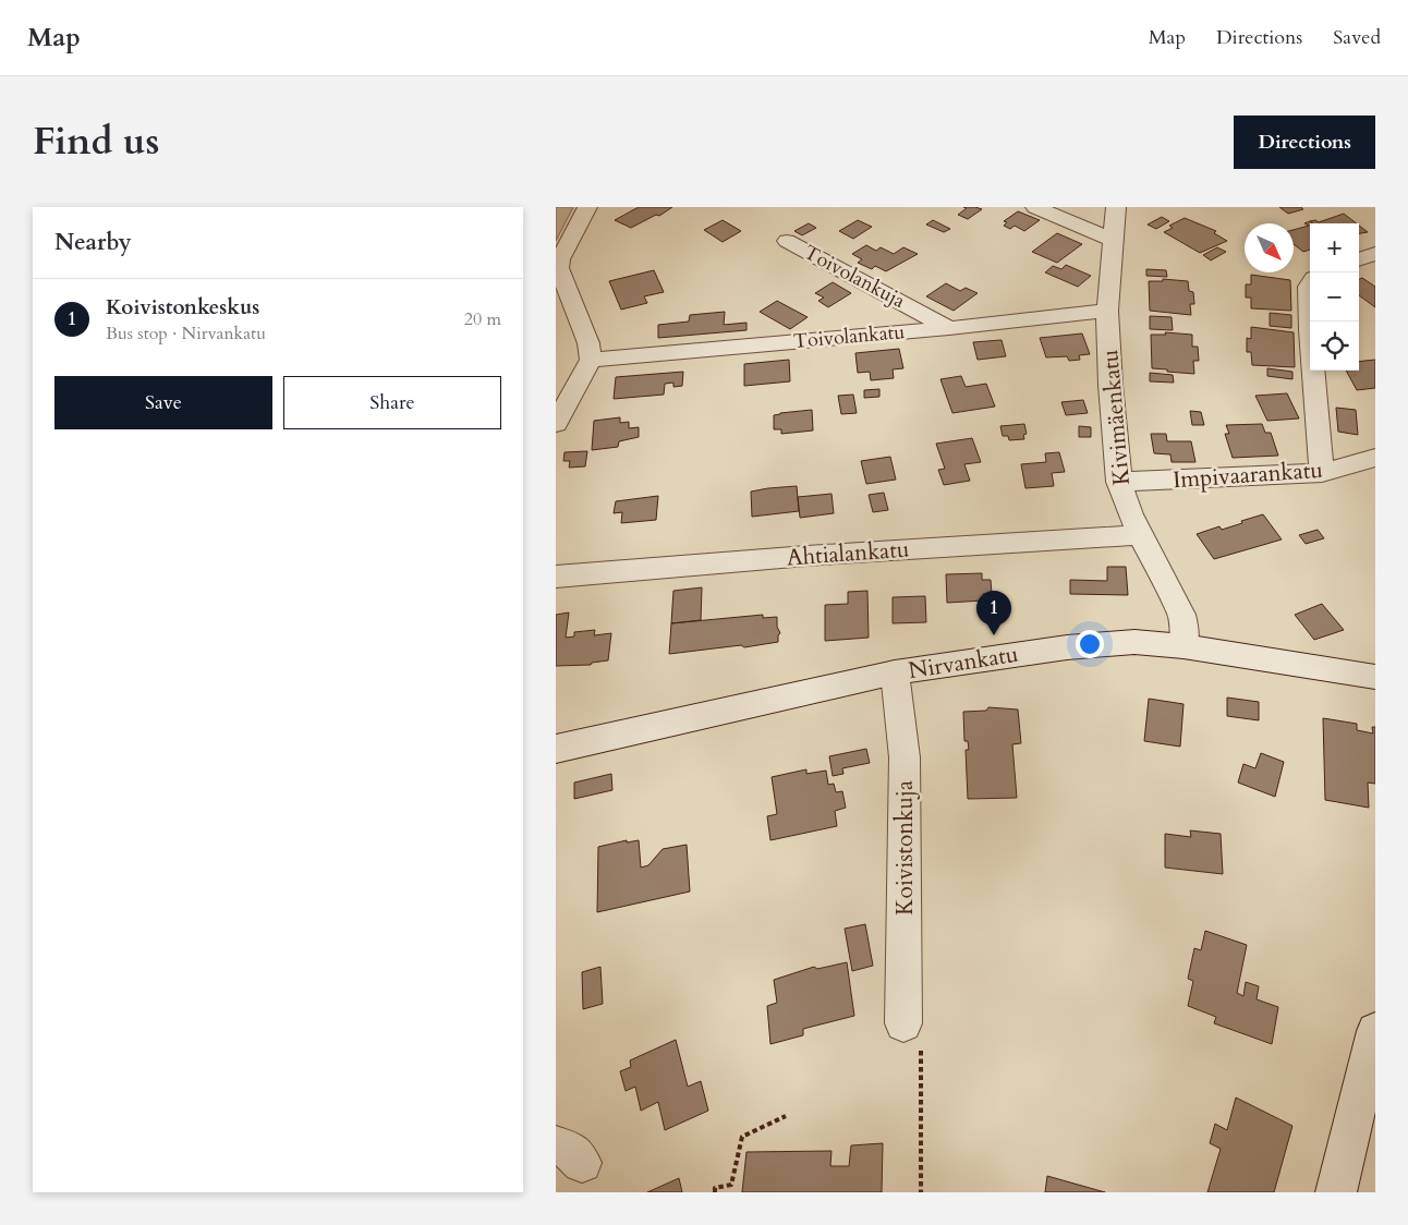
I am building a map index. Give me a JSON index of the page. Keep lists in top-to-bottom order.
{
  "streets": {
    "street": [
      "Toivolankuja",
      "Toivolankatu",
      "Kivimäenkatu",
      "Impivaarankatu",
      "Ahtialankatu",
      "Nirvankatu",
      "Koivistonkuja"
    ]
  },
  "crossings": [
    ["Toivolankuja", "Toivolankatu"],
    ["Toivolankatu", "Kivimäenkatu"],
    ["Kivimäenkatu", "Impivaarankatu"],
    ["Kivimäenkatu", "Ahtialankatu"],
    ["Kivimäenkatu", "Nirvankatu"],
    ["Nirvankatu", "Koivistonkuja"]
  ],
  "north": "bottom right",
  "page": {
    "header": "Map",
    "nav": ["Map", "Directions", "Saved"],
    "title": "Find us",
    "buttons": [
      "Directions",
      ["Save", "Share"]
    ],
    "heading": "Nearby",
    "map_buttons": ["+", "−"],
    "list": [
      {
        "mark": "1",
        "name": "Koivistonkeskus",
        "note": "Bus stop · Nirvankatu",
        "value": "20 m"
      }
    ],
    "pins": "1"
  }
}
